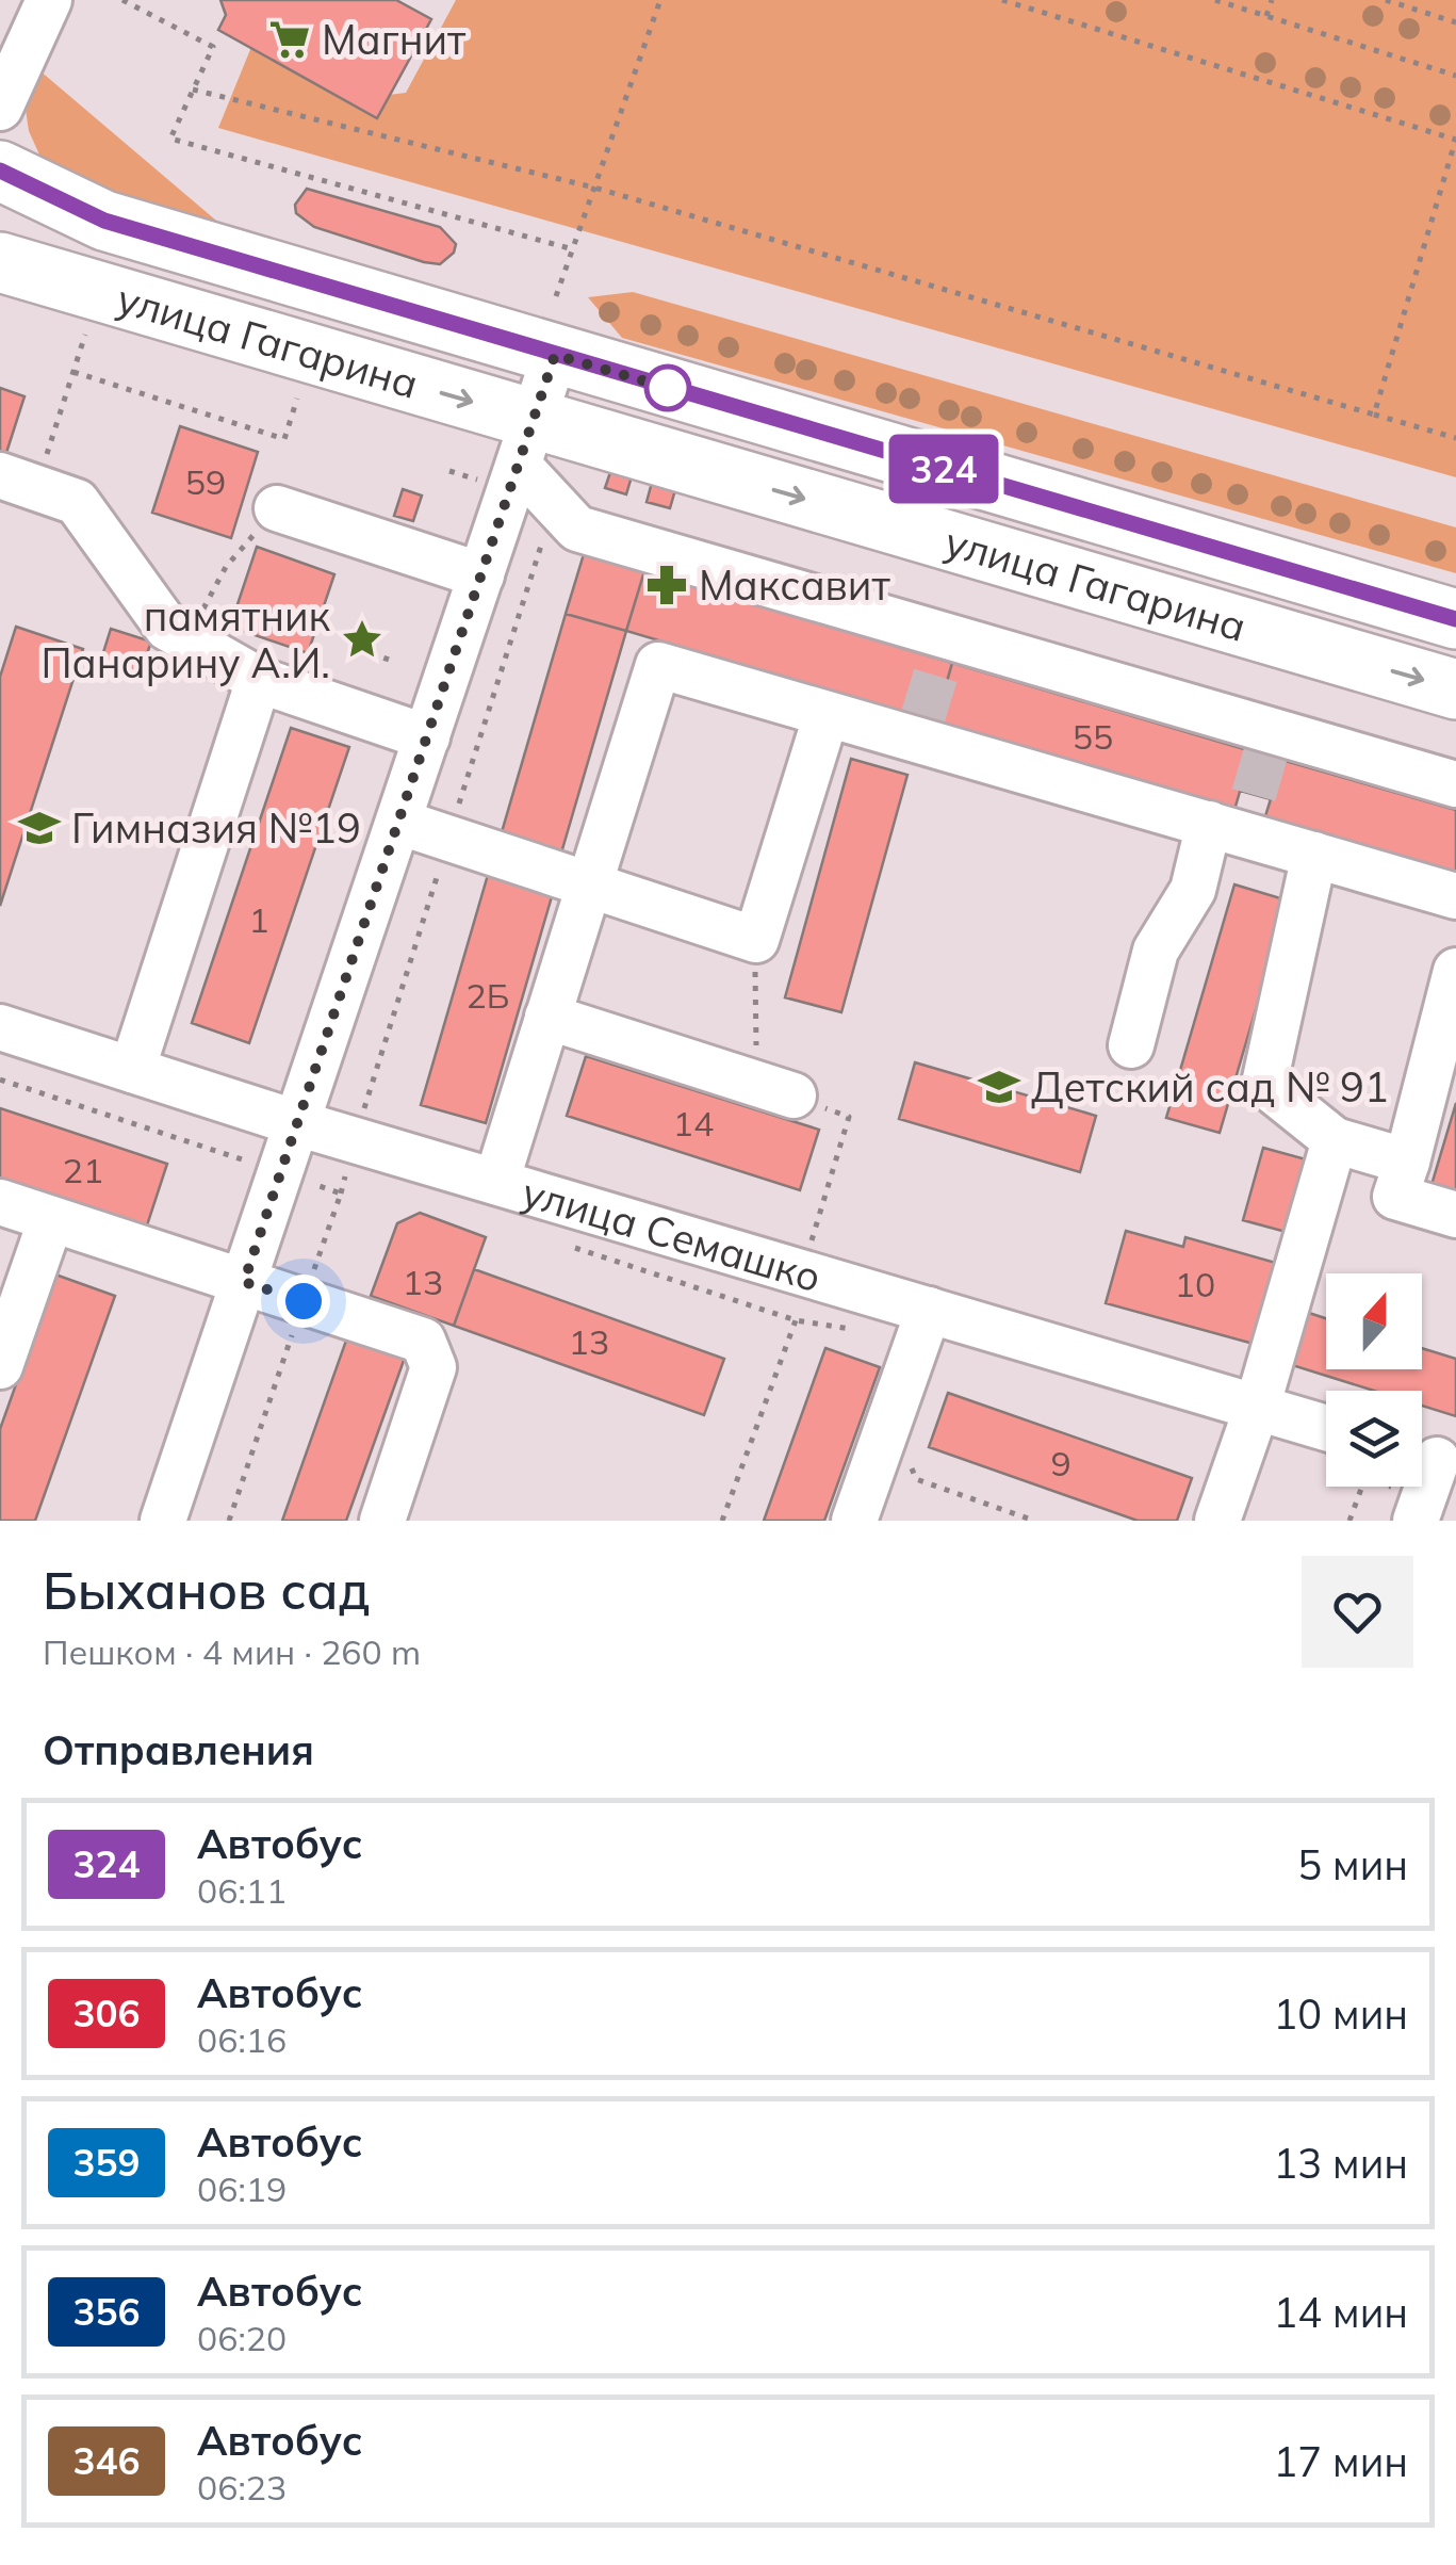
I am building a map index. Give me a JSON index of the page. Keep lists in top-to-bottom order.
{
  "streets": {
    "main road": ["улица Гагарина"],
    "street": ["улица Семашко"]
  },
  "places": {
    "supermarket": ["Магнит"],
    "pharmacy": ["Максавит"],
    "place": ["памятник Панарину А.И."],
    "school or university": ["Гимназия №19", "Детский сад № 91"]
  },
  "lines": ["bus line 324"],
  "house_numbers": [
    "59",
    "55",
    "1",
    "2Б",
    "14",
    "21",
    "13",
    "10",
    "13",
    "9"
  ],
  "north": "top",
  "page": {
    "on_map": "324",
    "heading": [
      ["Быханов сад", "Пешком · 4 мин · 260 m"],
      "Отправления"
    ],
    "list": [
      {
        "mark": "324",
        "name": "Автобус",
        "note": "06:11",
        "value": "5 мин"
      },
      {
        "mark": "306",
        "name": "Автобус",
        "note": "06:16",
        "value": "10 мин"
      },
      {
        "mark": "359",
        "name": "Автобус",
        "note": "06:19",
        "value": "13 мин"
      },
      {
        "mark": "356",
        "name": "Автобус",
        "note": "06:20",
        "value": "14 мин"
      },
      {
        "mark": "346",
        "name": "Автобус",
        "note": "06:23",
        "value": "17 мин"
      }
    ]
  }
}
